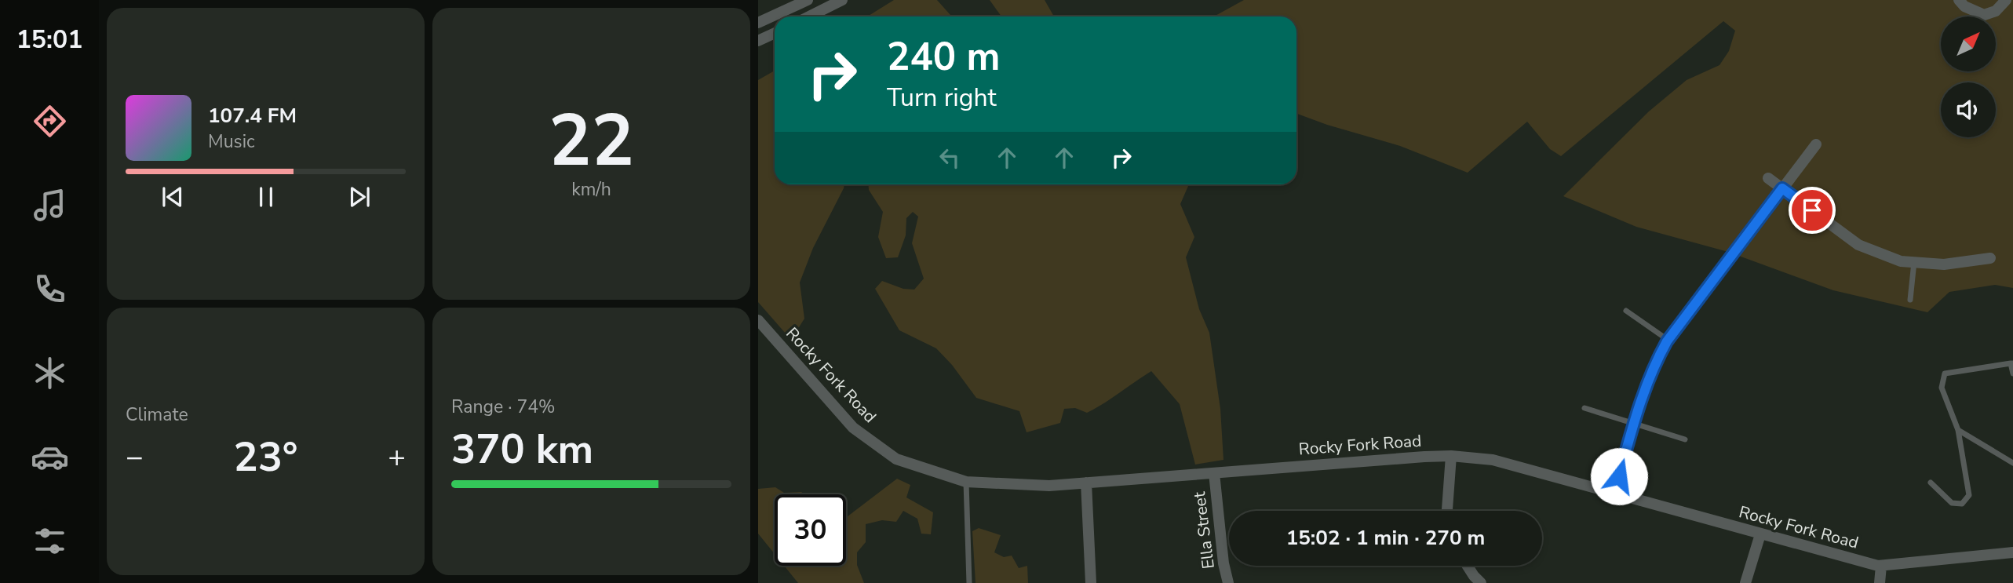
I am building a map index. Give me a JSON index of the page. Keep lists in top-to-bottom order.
{
  "streets": {
    "street": ["Rocky Fork Road", "Ella Street"]
  },
  "crossings": [
    ["Rocky Fork Road", "Ella Street"]
  ],
  "north": "top right",
  "page": {
    "tabs": "15:01",
    "tile": [
      ["22", "km/h"],
      "Climate",
      ["Range · 74%", "370 km"]
    ],
    "turn": ["240 m", "Turn right"],
    "song": ["107.4 FM", "Music"],
    "heat": ["−", "23°", "+"],
    "limit": "30",
    "trip": "15:02 · 1 min · 270 m"
  }
}
